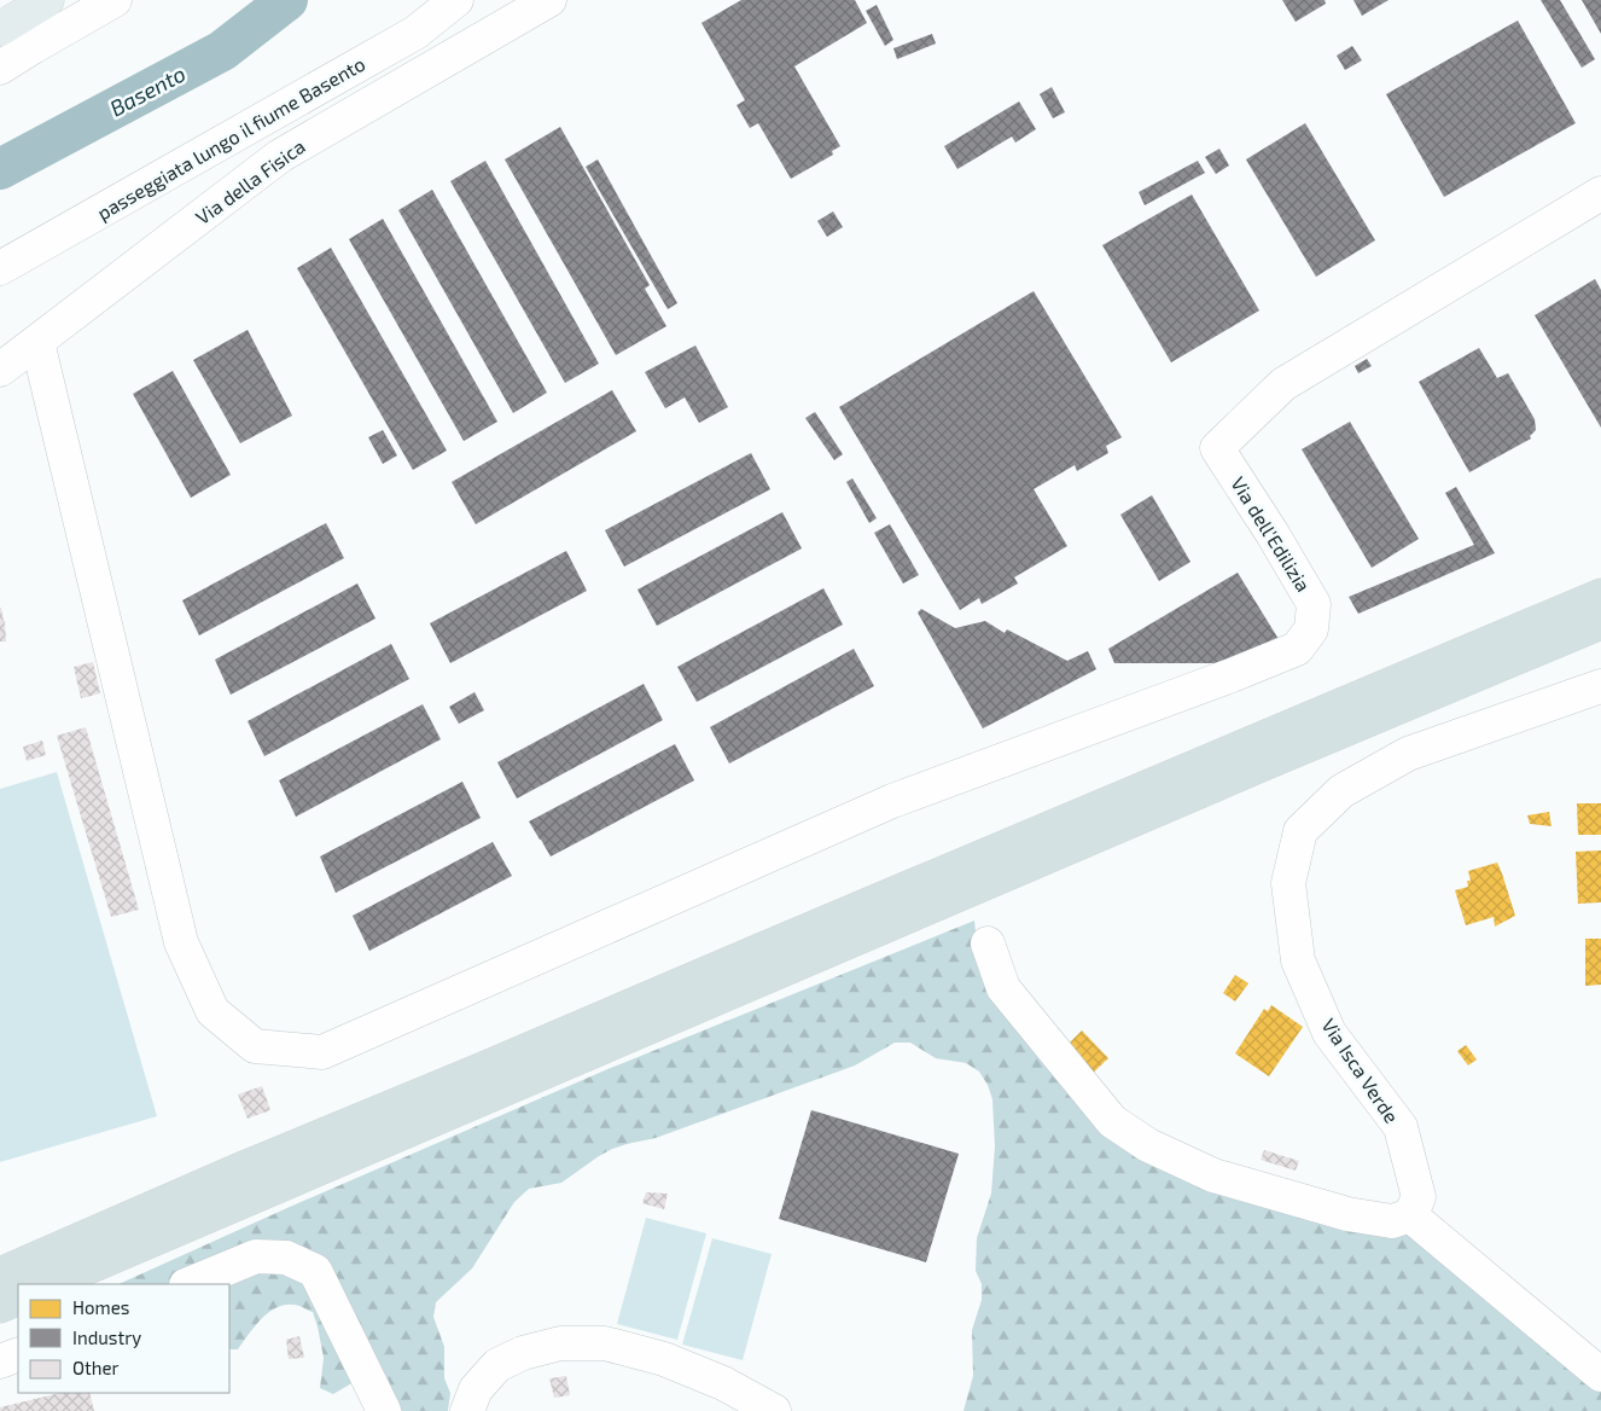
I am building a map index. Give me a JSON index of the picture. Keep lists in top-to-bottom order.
{
  "streets": {
    "street": [
      "passeggiata lungo il fiume Basento",
      "Via della Fisica",
      "Via dell'Edilizia",
      "Via Isca Verde"
    ]
  },
  "crossings": [
    ["Via della Fisica", "Via dell'Edilizia"]
  ],
  "water": ["Basento"],
  "legend": ["Homes", "Industry", "Other"]
}
